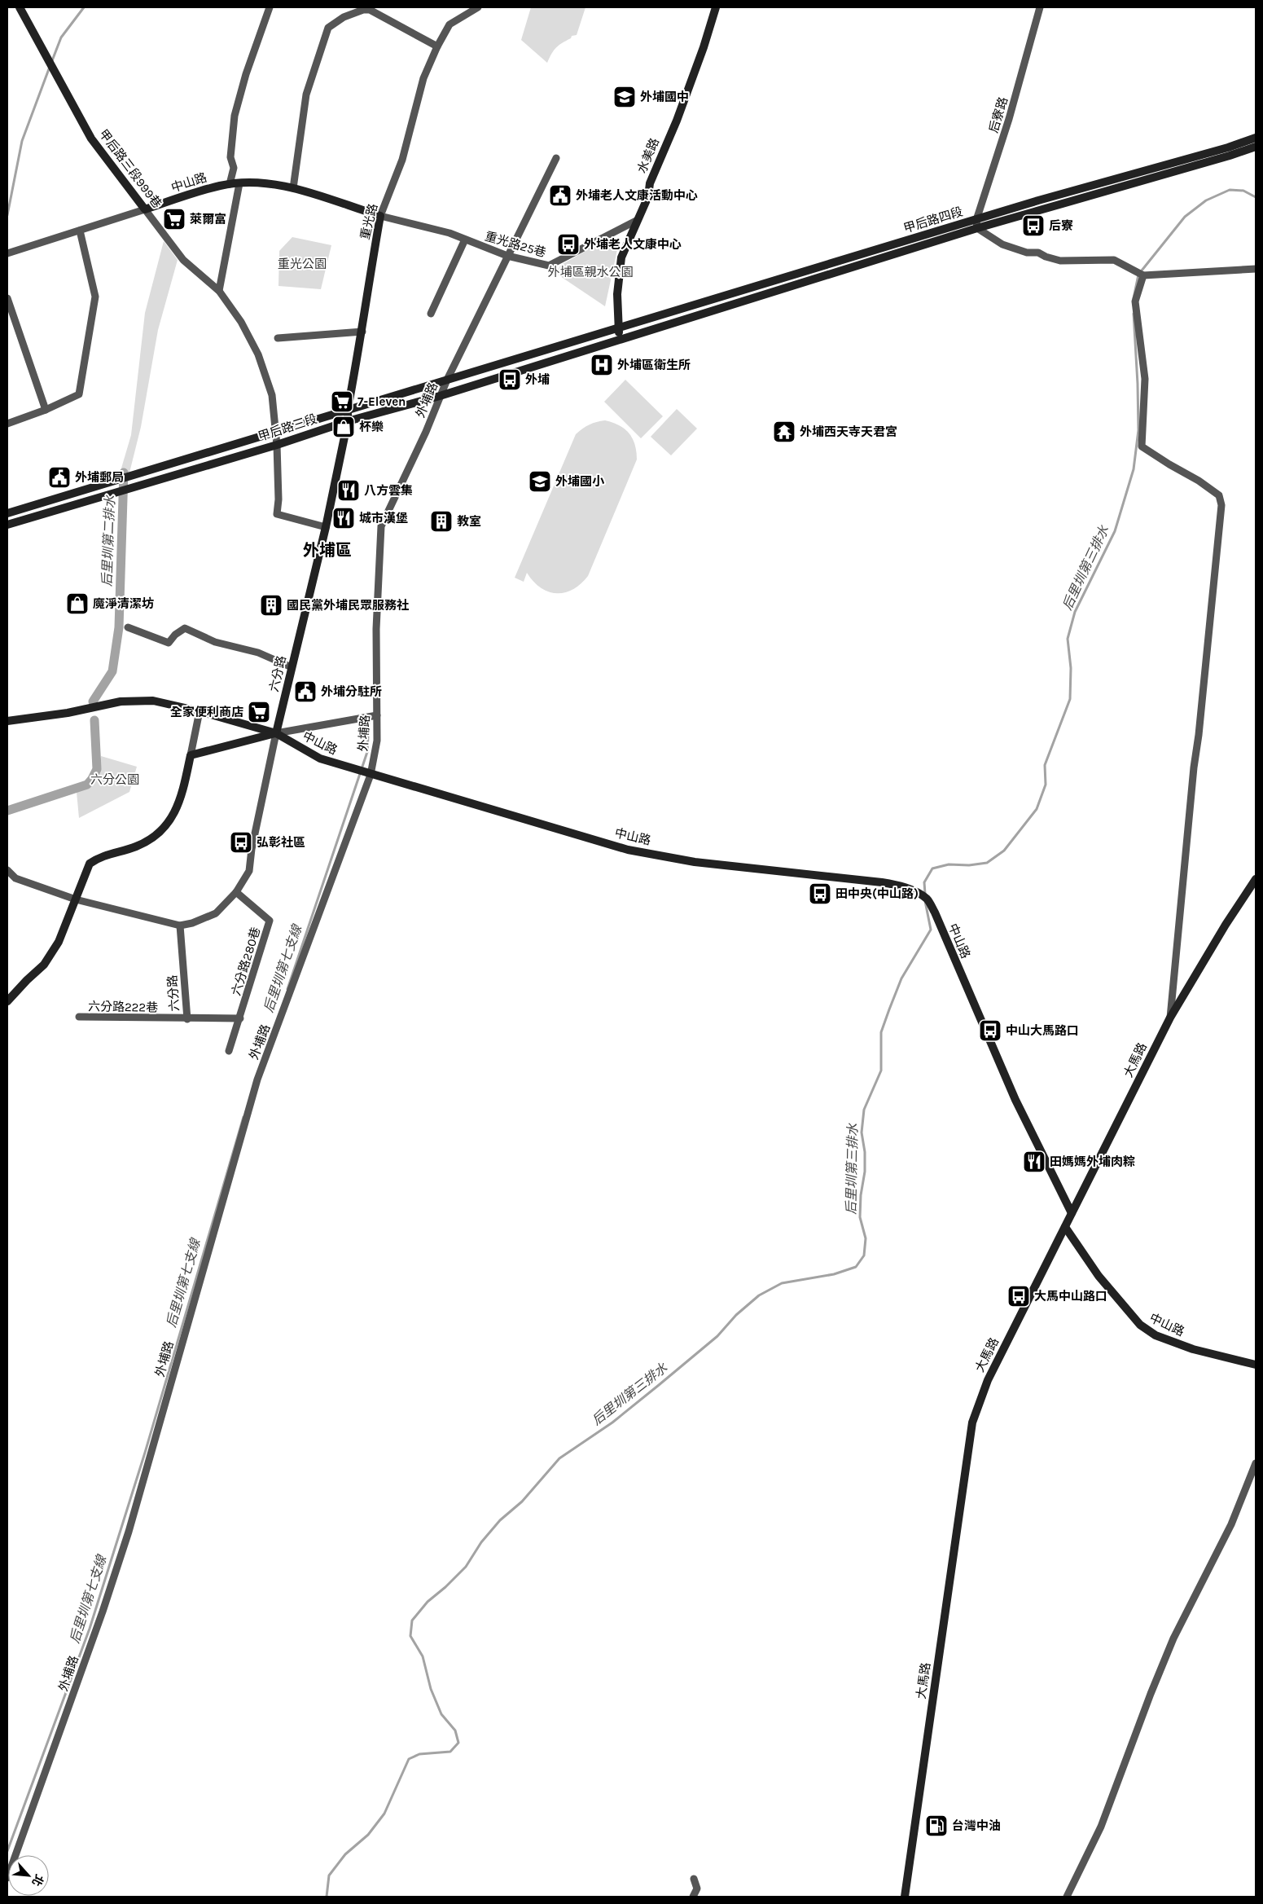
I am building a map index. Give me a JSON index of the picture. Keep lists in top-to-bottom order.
{
  "streets": {
    "street": [
      "后寮路",
      "水美路",
      "甲后路三段999巷",
      "中山路",
      "甲后路四段",
      "重光路",
      "重光路25巷",
      "外埔路",
      "甲后路三段",
      "六分路",
      "六分路280巷",
      "六分路222巷",
      "大馬路"
    ]
  },
  "crossings": [
    ["后寮路", "甲后路四段"],
    ["水美路", "甲后路四段"],
    ["水美路", "重光路25巷"],
    ["水美路", "甲后路三段"],
    ["甲后路三段999巷", "中山路"],
    ["甲后路三段999巷", "甲后路三段"],
    ["甲后路三段999巷", "六分路"],
    ["中山路", "重光路"],
    ["中山路", "重光路25巷"],
    ["中山路", "外埔路"],
    ["中山路", "六分路"],
    ["中山路", "大馬路"],
    ["甲后路四段", "甲后路三段"],
    ["重光路", "重光路25巷"],
    ["重光路", "甲后路三段"],
    ["重光路", "六分路"],
    ["重光路25巷", "外埔路"],
    ["外埔路", "甲后路三段"],
    ["甲后路三段", "六分路"],
    ["六分路", "六分路222巷"],
    ["六分路280巷", "六分路222巷"]
  ],
  "districts": ["外埔區"],
  "water": ["后里圳第二排水", "后里圳第三排水", "后里圳第七支線"],
  "parks": ["重光公園", "外埔區親水公園", "六分公園"],
  "places": {
    "school or university": ["外埔國中", "外埔國小"],
    "public building": ["外埔老人文康活動中心", "外埔郵局", "外埔分駐所"],
    "supermarket": ["萊爾富", "7-Eleven", "全家便利商店"],
    "bus stop": [
      "后寮",
      "外埔老人文康中心",
      "外埔",
      "弘彰社區",
      "田中央(中山路)",
      "中山大馬路口",
      "大馬中山路口"
    ],
    "hospital": ["外埔區衛生所"],
    "shop": ["杯樂", "魔淨清潔坊"],
    "temple": ["外埔西天寺天君宮"],
    "restaurant": ["八方雲集", "城市漢堡", "田媽媽外埔肉粽"],
    "building": ["教室", "國民黨外埔民眾服務社"],
    "fuel station": ["台灣中油"]
  },
  "north": "bottom right"
}
